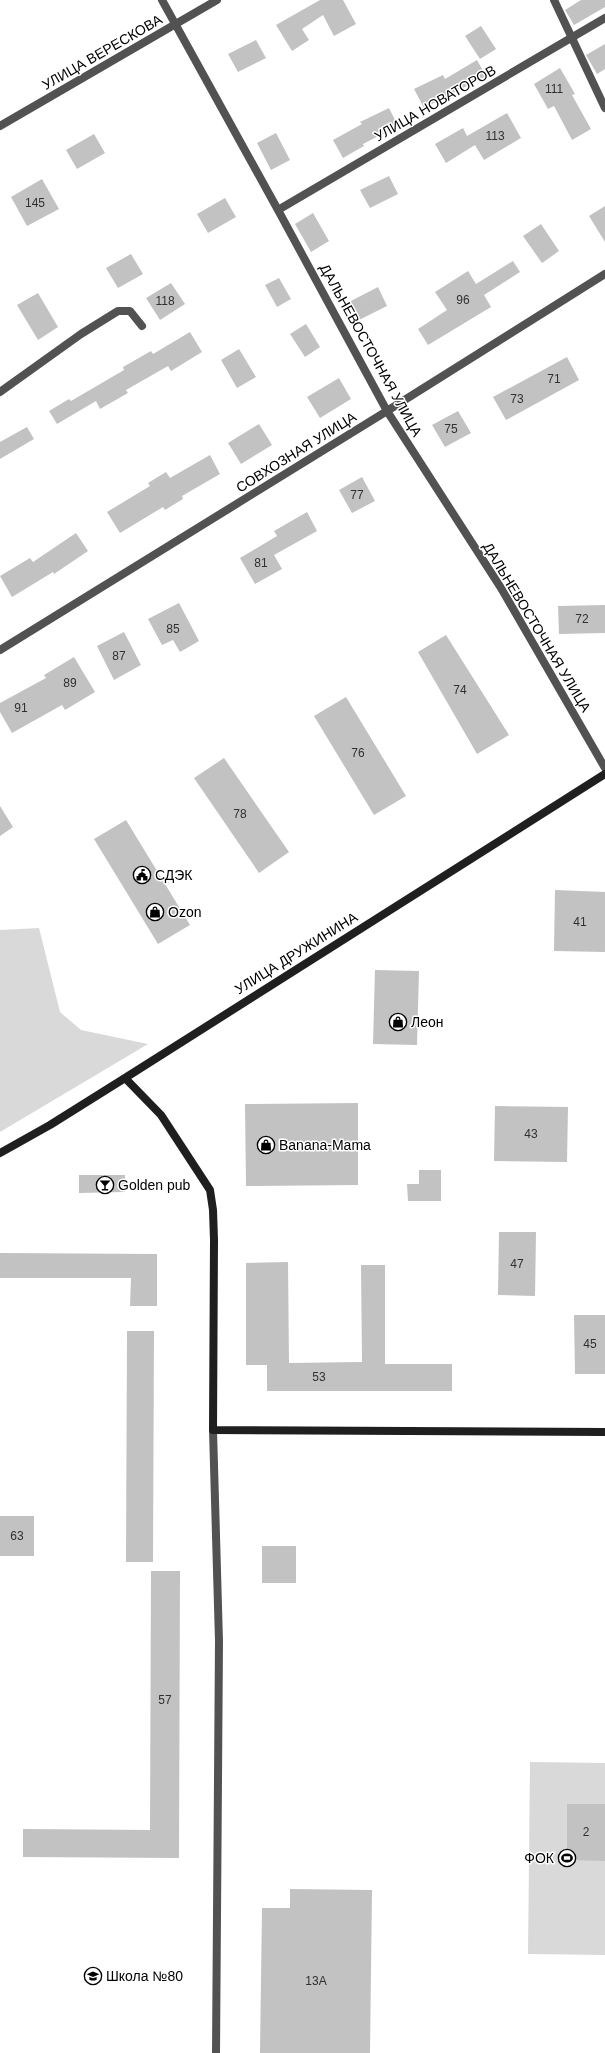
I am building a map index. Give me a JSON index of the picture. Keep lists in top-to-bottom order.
{
  "streets": {
    "street": [
      "УЛИЦА ВЕРЕСКОВА",
      "УЛИЦА НОВАТОРОВ",
      "ДАЛЬНЕВОСТОЧНАЯ УЛИЦА",
      "СОВХОЗНАЯ УЛИЦА",
      "УЛИЦА ДРУЖИНИНА"
    ]
  },
  "crossings": [
    ["УЛИЦА ВЕРЕСКОВА", "ДАЛЬНЕВОСТОЧНАЯ УЛИЦА"],
    ["УЛИЦА НОВАТОРОВ", "ДАЛЬНЕВОСТОЧНАЯ УЛИЦА"],
    ["ДАЛЬНЕВОСТОЧНАЯ УЛИЦА", "СОВХОЗНАЯ УЛИЦА"]
  ],
  "places": {
    "public building": ["СДЭК"],
    "shop": ["Ozon", "Леон", "Banana-Mama"],
    "bar": ["Golden pub"],
    "sports": ["ФОК"],
    "school or university": ["Школа №80"]
  },
  "house_numbers": [
    "111",
    "113",
    "145",
    "96",
    "118",
    "71",
    "73",
    "75",
    "77",
    "81",
    "72",
    "85",
    "87",
    "89",
    "74",
    "91",
    "76",
    "78",
    "41",
    "43",
    "47",
    "45",
    "53",
    "63",
    "57",
    "2",
    "13А"
  ]
}
